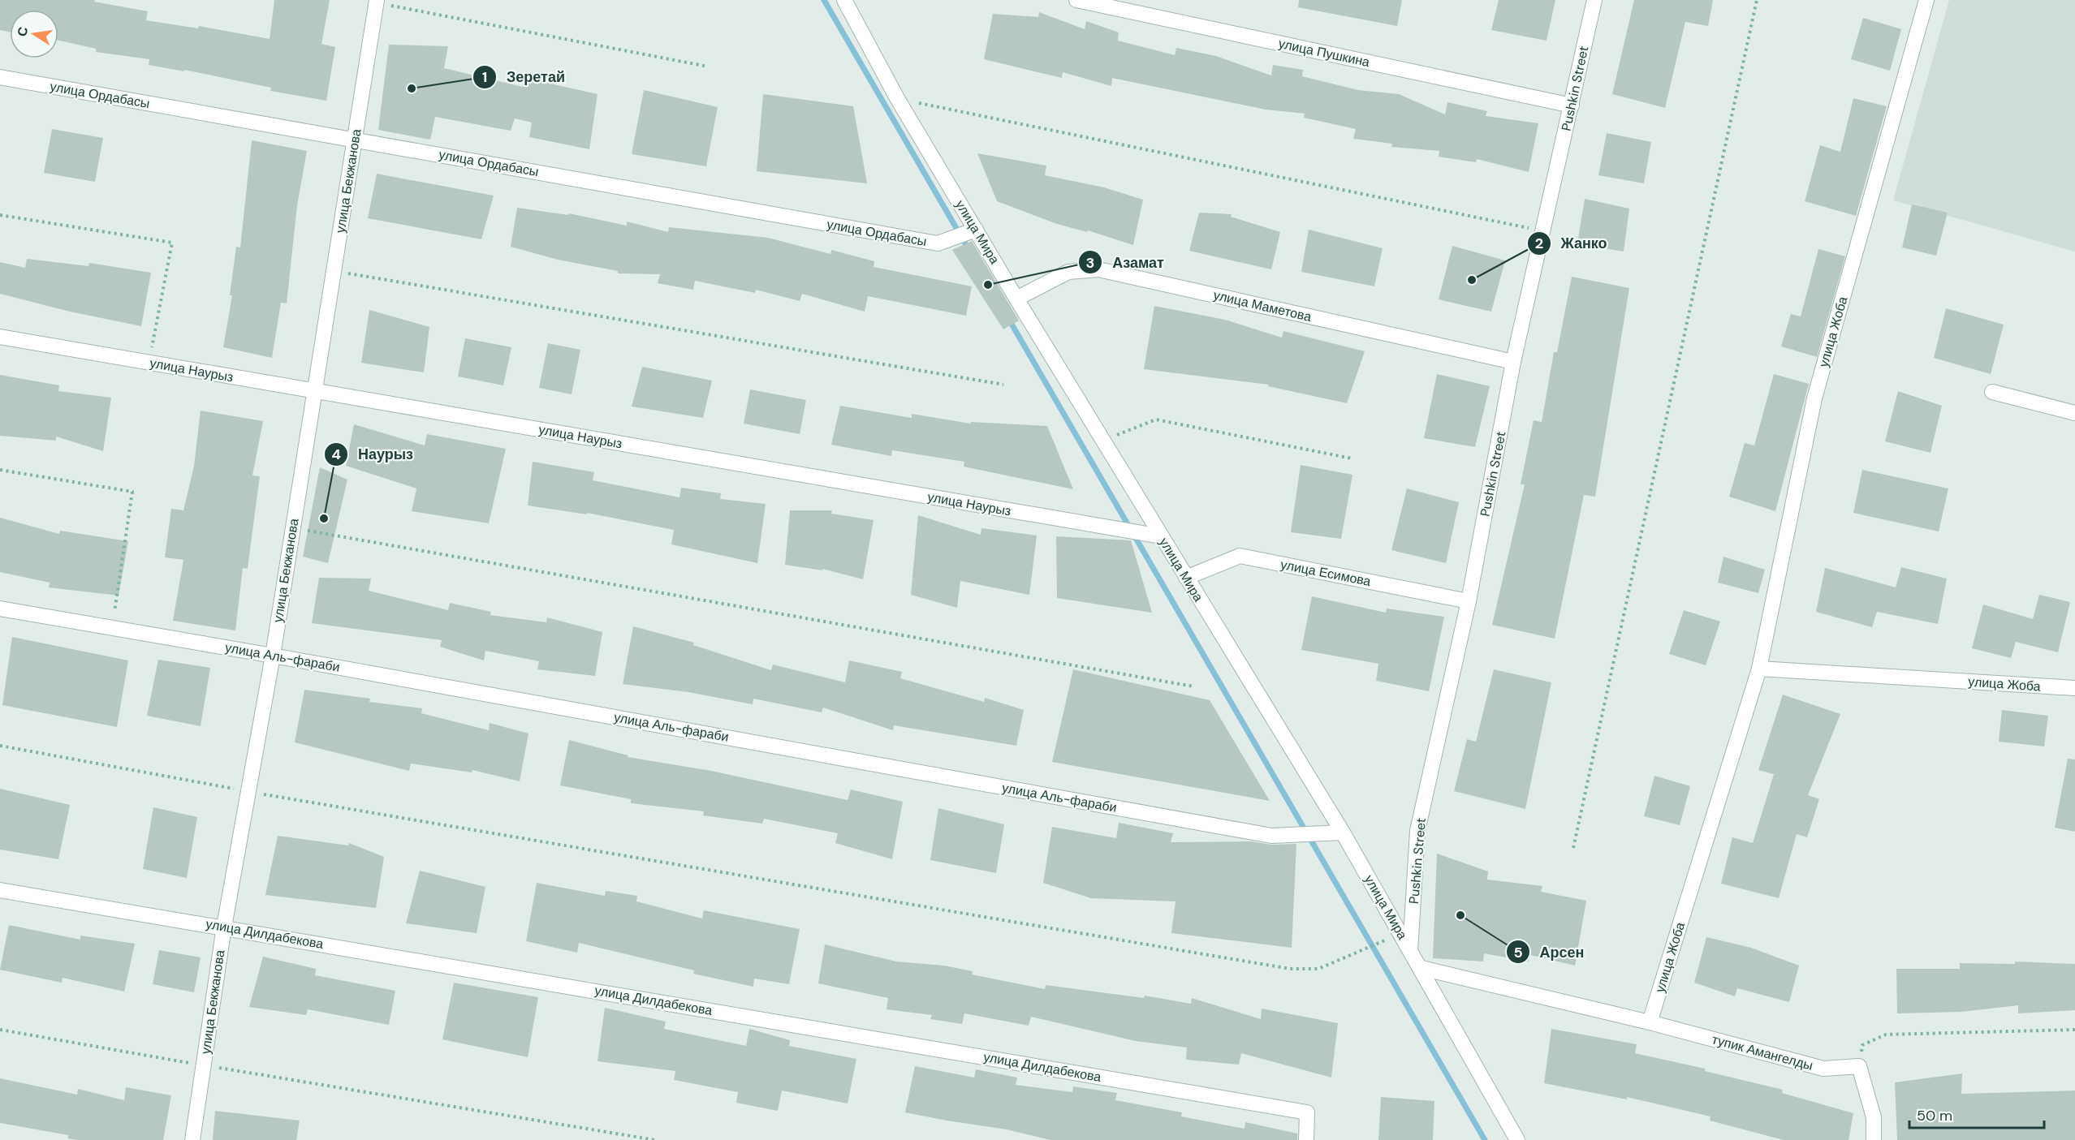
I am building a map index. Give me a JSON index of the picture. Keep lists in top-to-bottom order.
{
  "streets": {
    "street": [
      "улица Пушкина",
      "Pushkin Street",
      "улица Ордабасы",
      "улица Бекжанова",
      "улица Мира",
      "улица Маметова",
      "улица Жоба",
      "улица Наурыз",
      "улица Есимова",
      "улица Аль-фараби",
      "улица Дилдабекова",
      "тупик Амангелды"
    ]
  },
  "crossings": [
    ["улица Пушкина", "Pushkin Street"],
    ["Pushkin Street", "улица Мира"],
    ["Pushkin Street", "улица Маметова"],
    ["Pushkin Street", "улица Есимова"],
    ["улица Ордабасы", "улица Бекжанова"],
    ["улица Ордабасы", "улица Мира"],
    ["улица Бекжанова", "улица Наурыз"],
    ["улица Бекжанова", "улица Аль-фараби"],
    ["улица Бекжанова", "улица Дилдабекова"],
    ["улица Мира", "улица Маметова"],
    ["улица Мира", "улица Наурыз"],
    ["улица Мира", "улица Есимова"],
    ["улица Мира", "улица Аль-фараби"],
    ["улица Жоба", "тупик Амангелды"]
  ],
  "places": [
    "Зеретай",
    "Жанко",
    "Азамат",
    "Наурыз",
    "Арсен"
  ],
  "scale_bar": "50 m",
  "north": "left"
}
